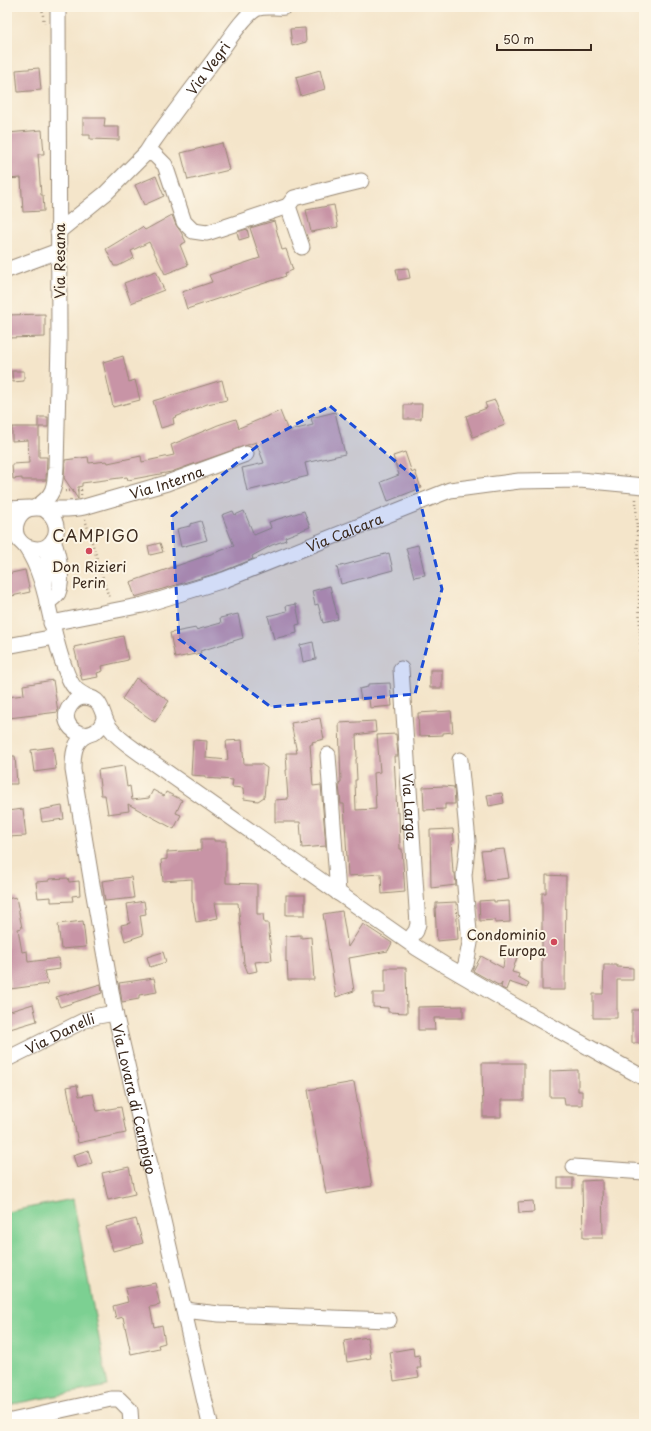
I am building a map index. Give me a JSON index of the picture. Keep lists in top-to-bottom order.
{
  "streets": {
    "street": [
      "Via Vegri",
      "Via Resana",
      "Via Interna",
      "Via Calcara",
      "Via Larga",
      "Via Danelli",
      "Via Lovara di Campigo"
    ]
  },
  "crossings": [
    ["Via Vegri", "Via Resana"],
    ["Via Resana", "Via Interna"],
    ["Via Resana", "Via Lovara di Campigo"],
    ["Via Interna", "Via Lovara di Campigo"],
    ["Via Calcara", "Via Lovara di Campigo"],
    ["Via Danelli", "Via Lovara di Campigo"]
  ],
  "districts": ["CAMPIGO"],
  "places": ["Don Rizieri Perin", "Condominio Europa"],
  "scale_bar": "50 m"
}
